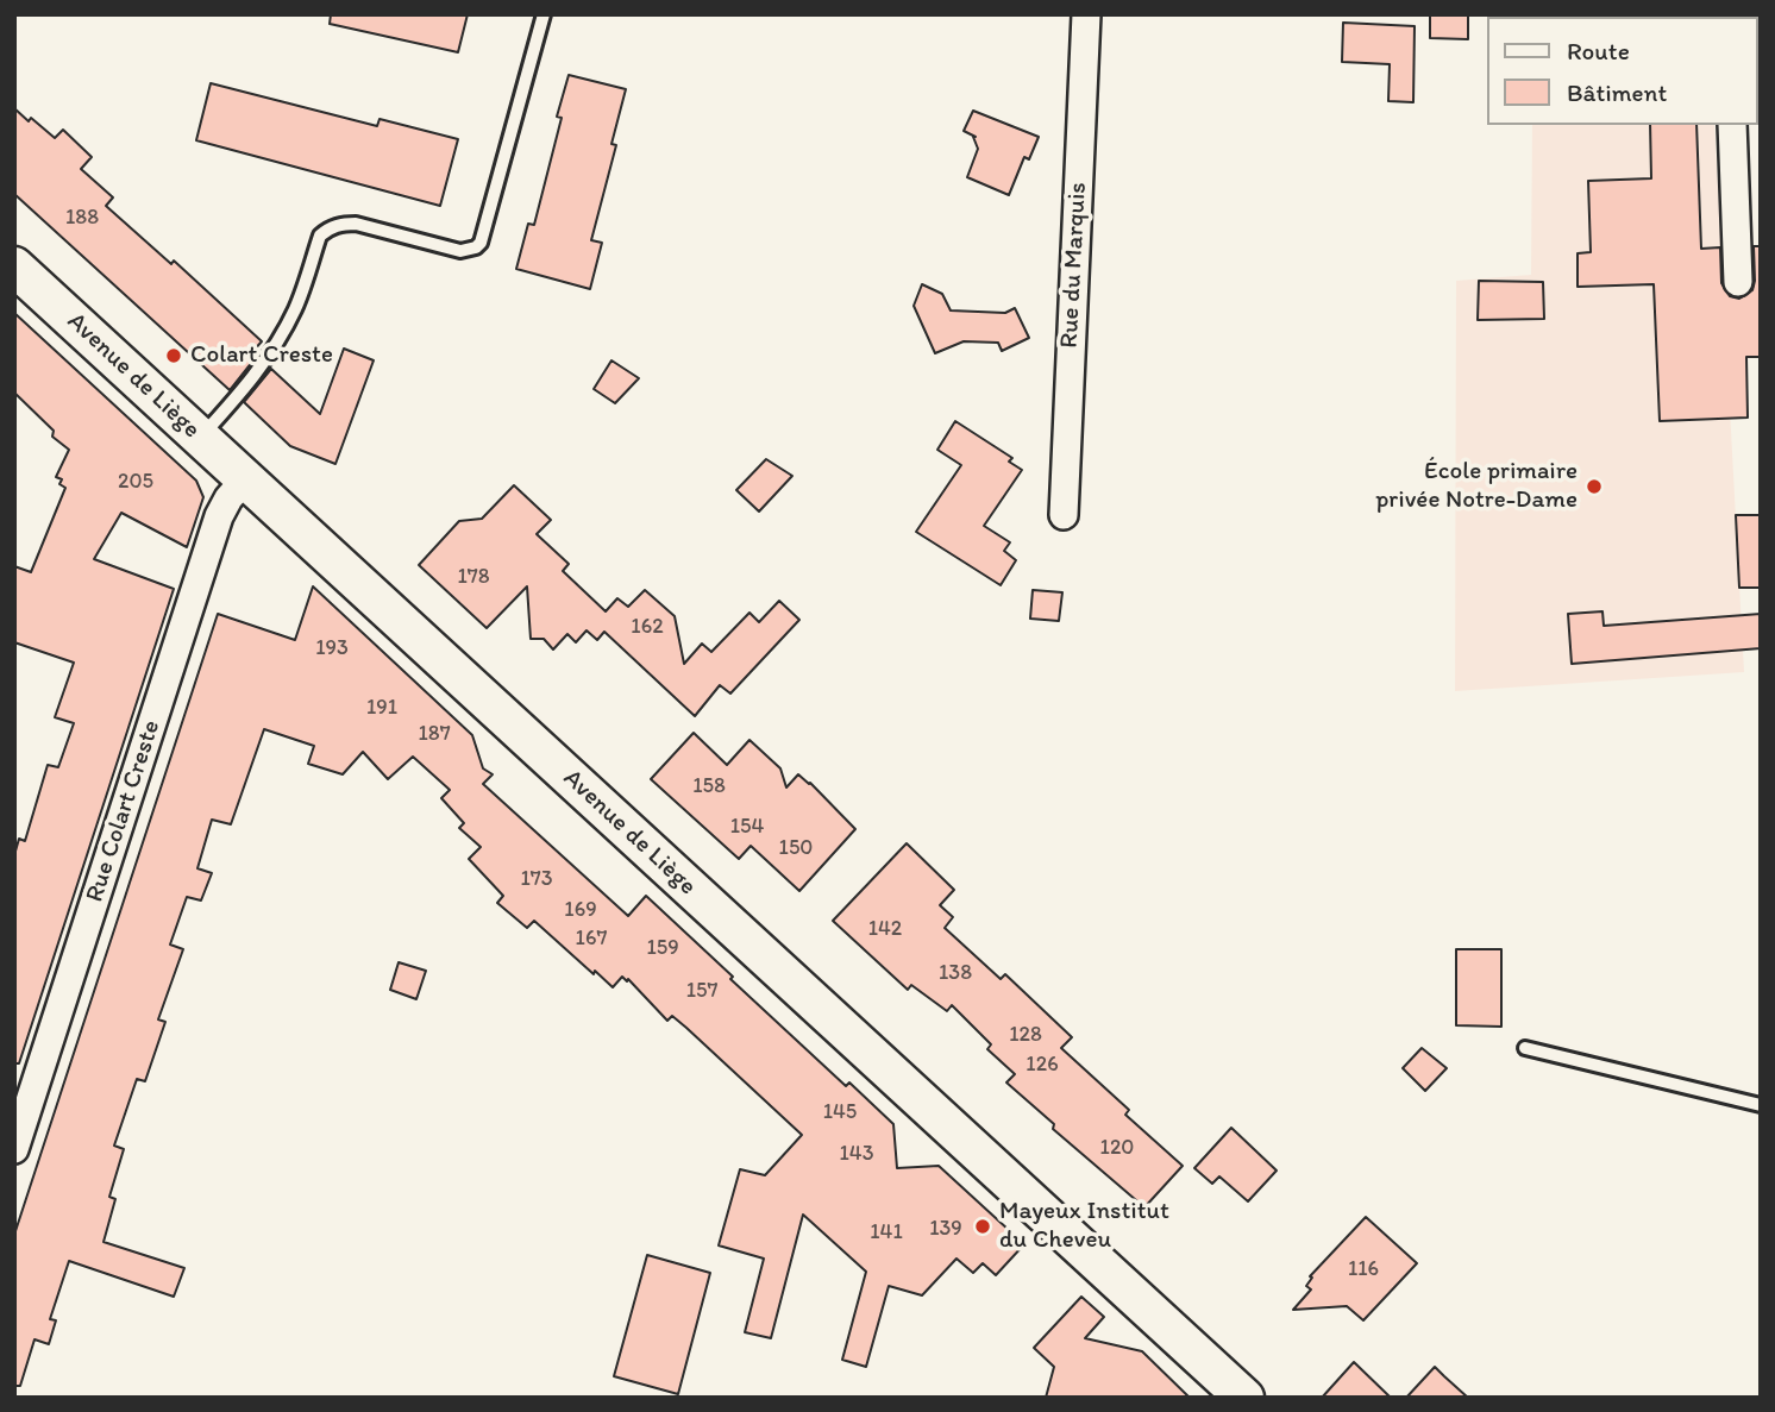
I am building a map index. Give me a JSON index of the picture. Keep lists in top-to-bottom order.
{
  "streets": {
    "main road": ["Avenue de Liège"],
    "street": ["Rue du Marquis", "Rue Colart Creste"]
  },
  "crossings": [
    ["Avenue de Liège", "Rue Colart Creste"]
  ],
  "places": ["Colart Creste", "École primaire privée Notre-Dame", "Mayeux Institut du Cheveu"],
  "house_numbers": [
    "188",
    "205",
    "178",
    "162",
    "193",
    "191",
    "187",
    "158",
    "154",
    "150",
    "173",
    "169",
    "142",
    "167",
    "159",
    "138",
    "157",
    "128",
    "126",
    "145",
    "120",
    "143",
    "139",
    "141",
    "116"
  ],
  "legend": ["Route", "Bâtiment"]
}
